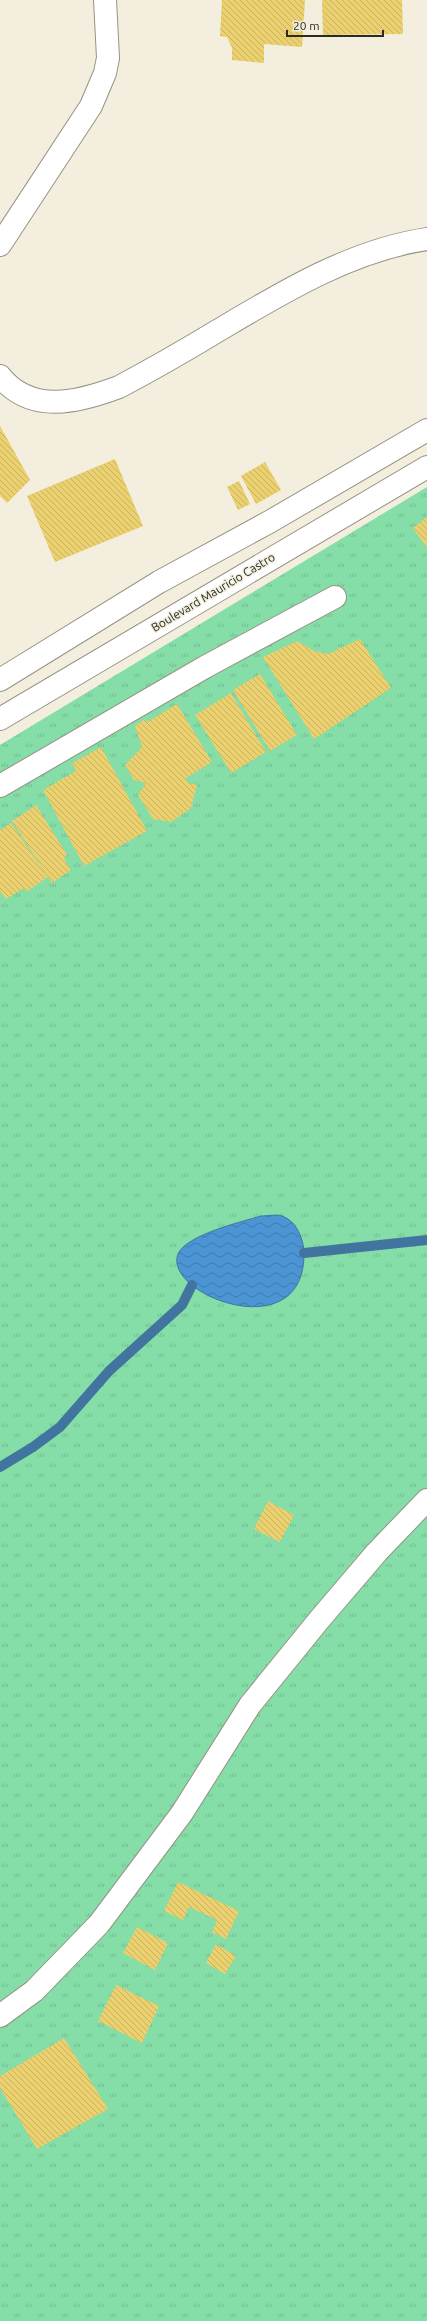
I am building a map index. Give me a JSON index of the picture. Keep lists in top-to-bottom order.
{
  "streets": {
    "street": ["Boulevard Mauricio Castro"]
  },
  "scale_bar": "20 m"
}
